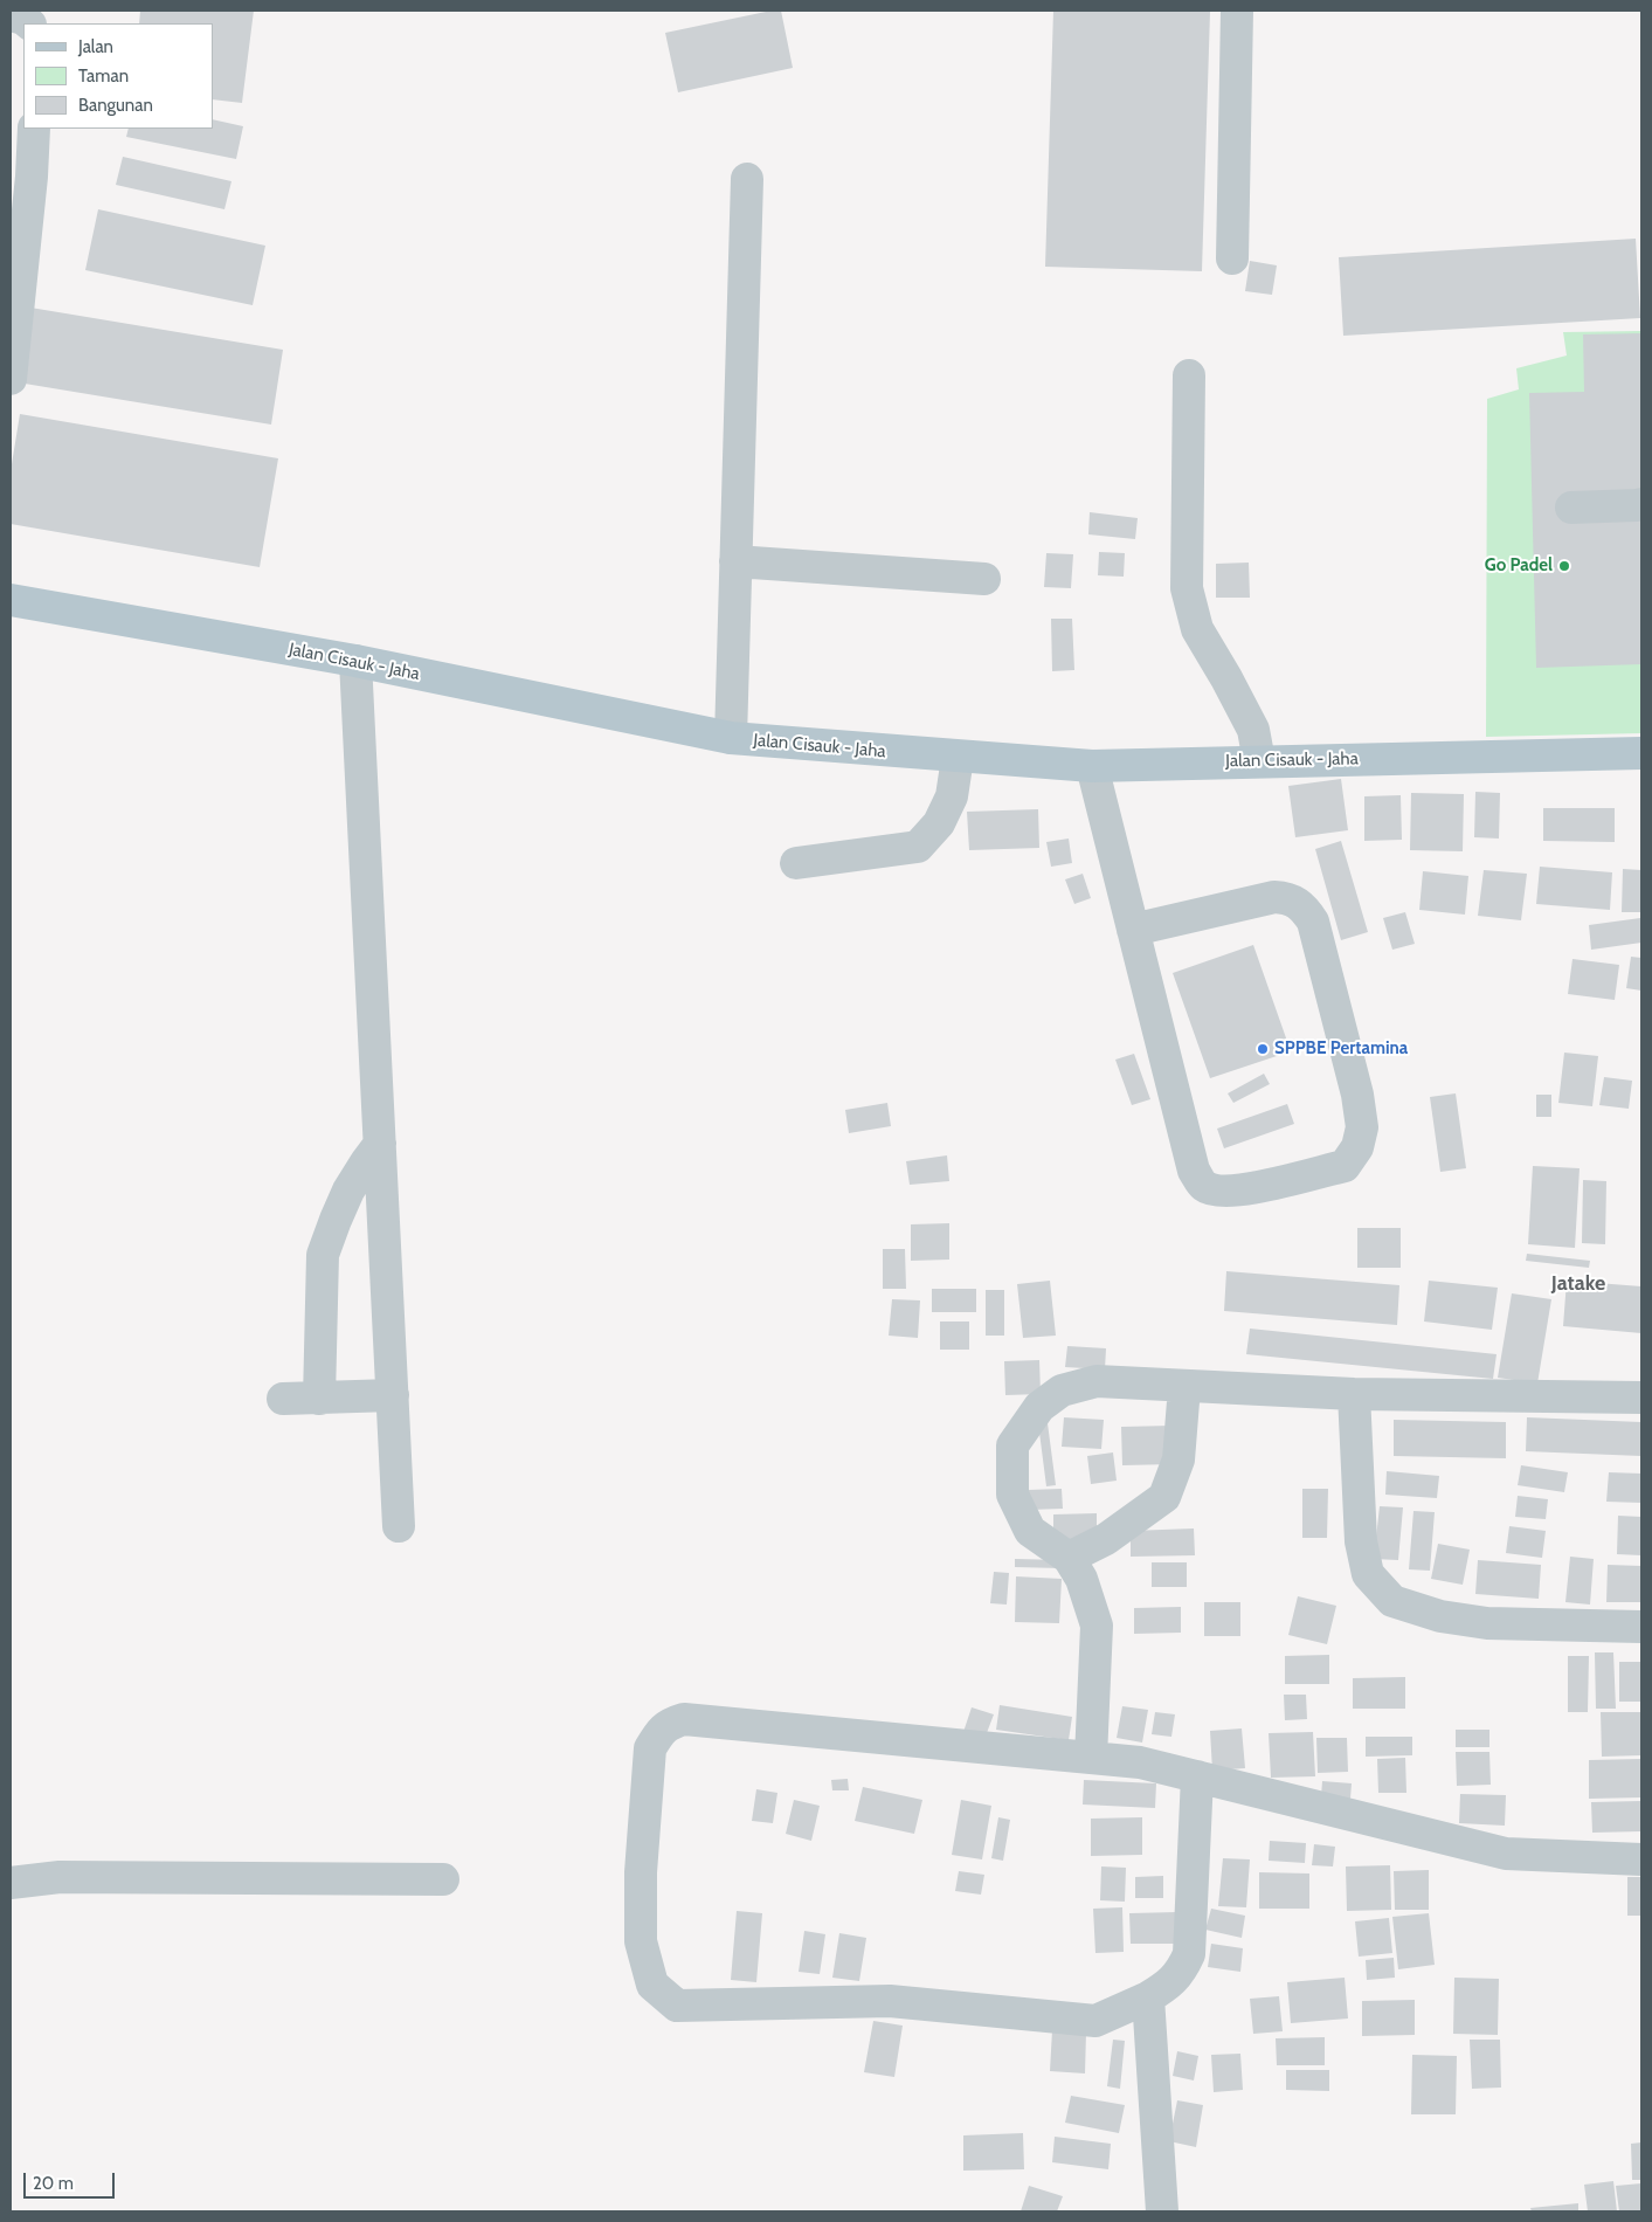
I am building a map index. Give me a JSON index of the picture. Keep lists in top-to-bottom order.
{
  "streets": {
    "main road": ["Jalan Cisauk - Jaha"]
  },
  "districts": ["Jatake"],
  "places": ["Go Padel", "SPPBE Pertamina"],
  "legend": ["Jalan", "Taman", "Bangunan"],
  "scale_bar": "20 m"
}
